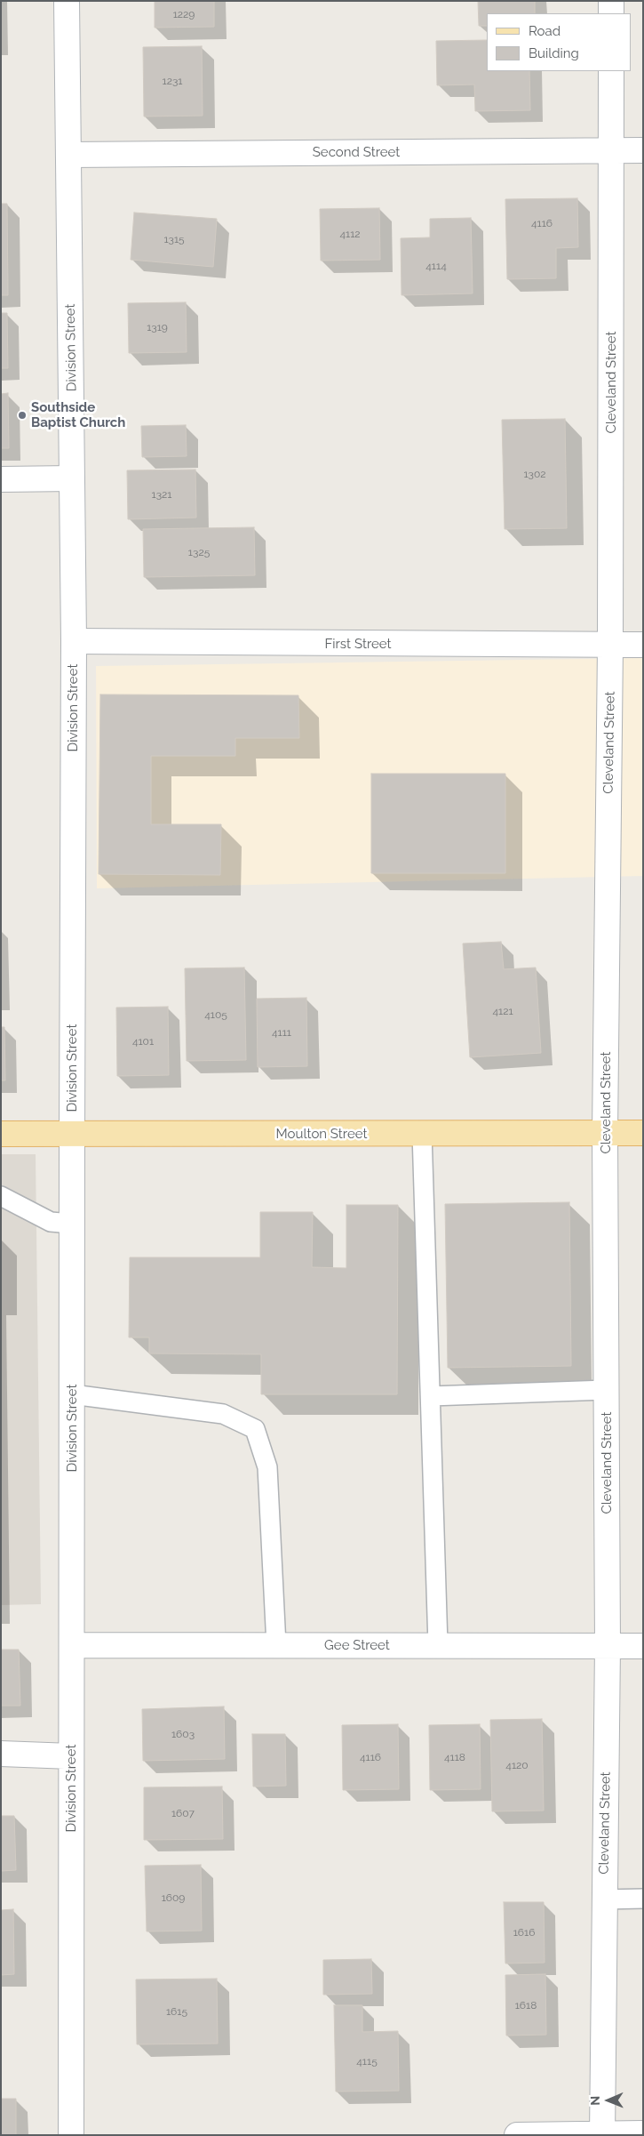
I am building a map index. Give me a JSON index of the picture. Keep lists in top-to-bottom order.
{
  "streets": {
    "main road": ["Moulton Street"],
    "street": [
      "Second Street",
      "Division Street",
      "Cleveland Street",
      "First Street",
      "Gee Street"
    ]
  },
  "crossings": [
    ["Second Street", "Division Street"],
    ["Second Street", "Cleveland Street"],
    ["Division Street", "First Street"],
    ["Division Street", "Moulton Street"],
    ["Division Street", "Gee Street"],
    ["Cleveland Street", "First Street"],
    ["Cleveland Street", "Moulton Street"],
    ["Cleveland Street", "Gee Street"]
  ],
  "places": ["Southside Baptist Church"],
  "house_numbers": [
    "1229",
    "1231",
    "4116",
    "4112",
    "1315",
    "4114",
    "1319",
    "1302",
    "1321",
    "1325",
    "4121",
    "4105",
    "4111",
    "4101",
    "1603",
    "4116",
    "4118",
    "4120",
    "1607",
    "1609",
    "1616",
    "1618",
    "1615",
    "4115"
  ],
  "legend": ["Road", "Building"],
  "north": "left"
}
